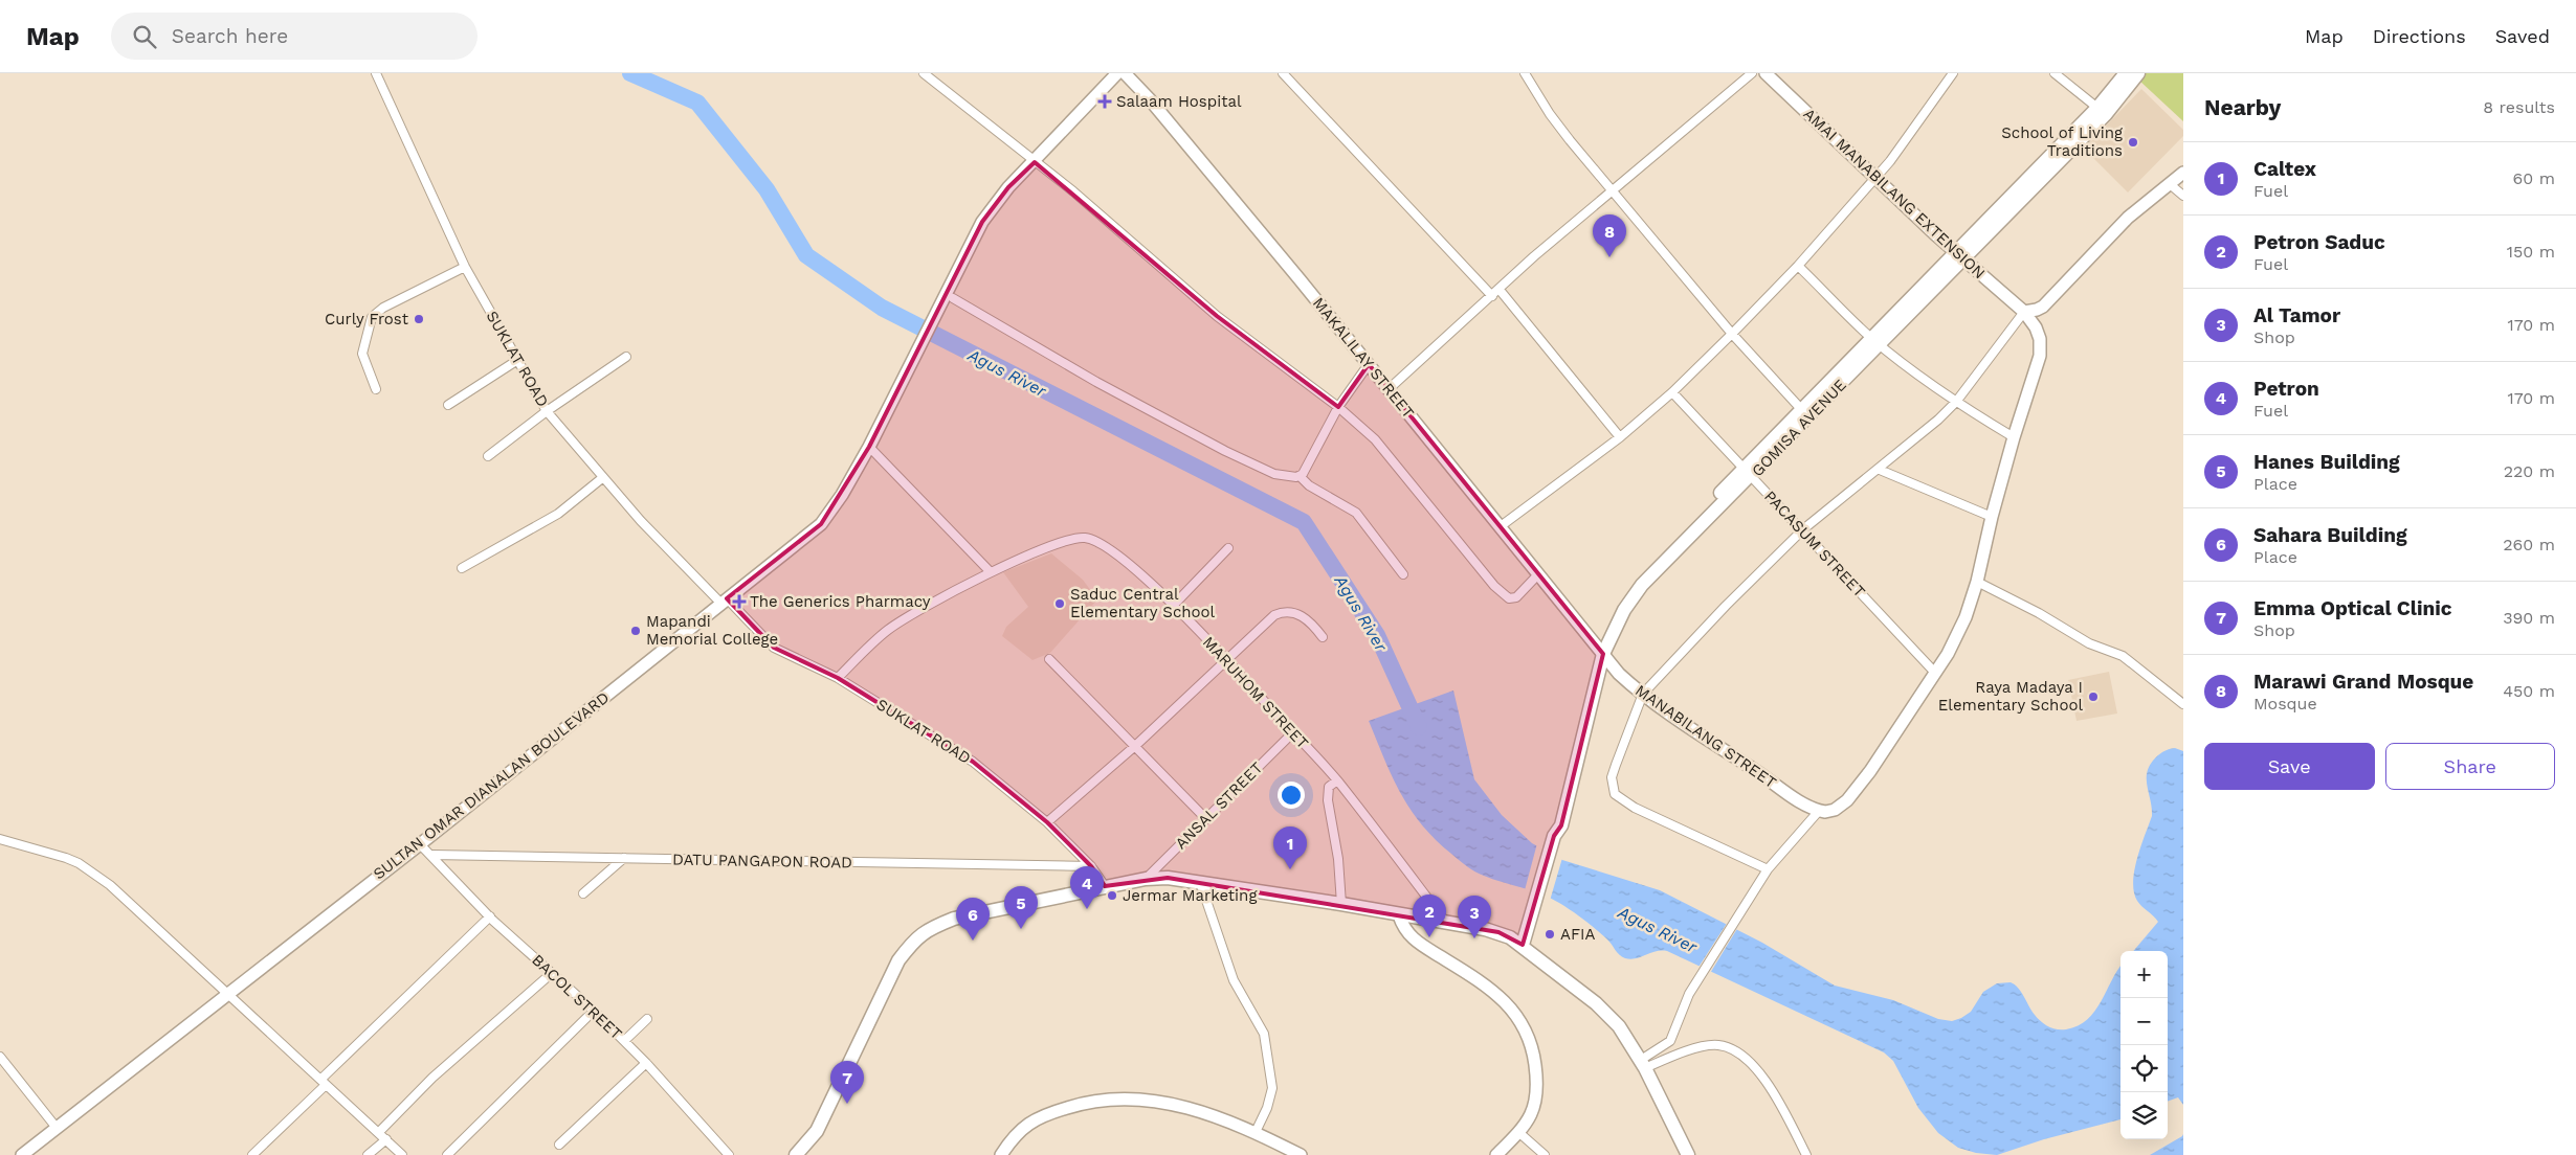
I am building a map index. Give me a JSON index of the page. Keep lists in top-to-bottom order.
{
  "streets": {
    "main road": [
      "AMAI MANABILANG EXTENSION",
      "MAKALILAY STREET",
      "GOMISA AVENUE",
      "MANABILANG STREET",
      "SULTAN OMAR DIANALAN BOULEVARD"
    ],
    "street": [
      "SUKLAT ROAD",
      "PACASUM STREET",
      "MARUHOM STREET",
      "ANSAL STREET",
      "DATU PANGAPON ROAD",
      "BACOL STREET"
    ]
  },
  "crossings": [
    ["AMAI MANABILANG EXTENSION", "GOMISA AVENUE"],
    ["AMAI MANABILANG EXTENSION", "PACASUM STREET"],
    ["AMAI MANABILANG EXTENSION", "MANABILANG STREET"],
    ["MAKALILAY STREET", "GOMISA AVENUE"],
    ["MAKALILAY STREET", "MANABILANG STREET"],
    ["SUKLAT ROAD", "MARUHOM STREET"],
    ["SUKLAT ROAD", "SULTAN OMAR DIANALAN BOULEVARD"],
    ["SUKLAT ROAD", "DATU PANGAPON ROAD"],
    ["GOMISA AVENUE", "PACASUM STREET"],
    ["GOMISA AVENUE", "MANABILANG STREET"],
    ["MARUHOM STREET", "ANSAL STREET"],
    ["SULTAN OMAR DIANALAN BOULEVARD", "BACOL STREET"],
    ["DATU PANGAPON ROAD", "BACOL STREET"]
  ],
  "water": ["Agus River"],
  "places": {
    "health": ["Salaam Hospital", "The Generics Pharmacy"],
    "other": [
      "School of Living Traditions",
      "Curly Frost",
      "Saduc Central Elementary School",
      "Mapandi Memorial College",
      "Raya Madaya I Elementary School",
      "Jermar Marketing",
      "AFIA"
    ]
  },
  "page": {
    "header": "Map",
    "search": "Search here",
    "nav": ["Map", "Directions", "Saved"],
    "heading": ["Nearby", "8 results"],
    "list": [
      {
        "mark": "1",
        "name": "Caltex",
        "note": "Fuel",
        "value": "60 m"
      },
      {
        "mark": "2",
        "name": "Petron Saduc",
        "note": "Fuel",
        "value": "150 m"
      },
      {
        "mark": "3",
        "name": "Al Tamor",
        "note": "Shop",
        "value": "170 m"
      },
      {
        "mark": "4",
        "name": "Petron",
        "note": "Fuel",
        "value": "170 m"
      },
      {
        "mark": "5",
        "name": "Hanes Building",
        "note": "Place",
        "value": "220 m"
      },
      {
        "mark": "6",
        "name": "Sahara Building",
        "note": "Place",
        "value": "260 m"
      },
      {
        "mark": "7",
        "name": "Emma Optical Clinic",
        "note": "Shop",
        "value": "390 m"
      },
      {
        "mark": "8",
        "name": "Marawi Grand Mosque",
        "note": "Mosque",
        "value": "450 m"
      }
    ],
    "pins": [
      "8",
      "1",
      "4",
      "5",
      "2",
      "3",
      "6",
      "7"
    ],
    "buttons": ["Save", "Share"],
    "map_buttons": ["+", "−"]
  }
}
